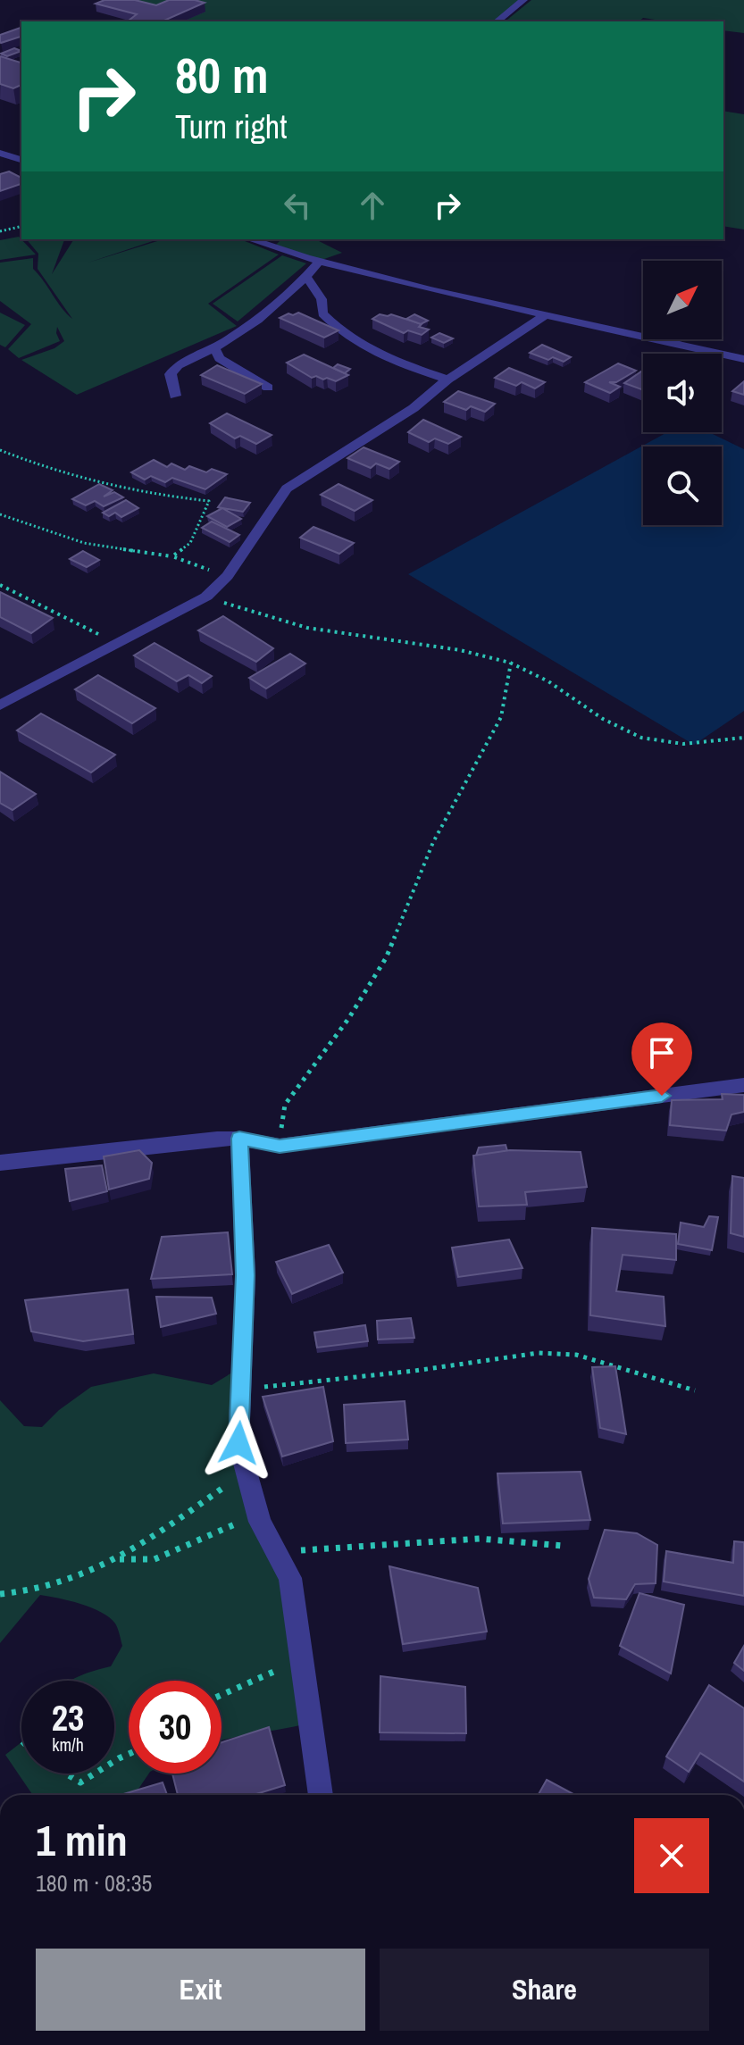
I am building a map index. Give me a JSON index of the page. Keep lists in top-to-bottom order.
{
  "north": "top right",
  "page": {
    "turn": ["80 m", "Turn right"],
    "speed": "23 km/h",
    "limit": "30",
    "heading": ["1 min", "180 m · 08:35"],
    "buttons": ["Exit", "Share"]
  }
}
